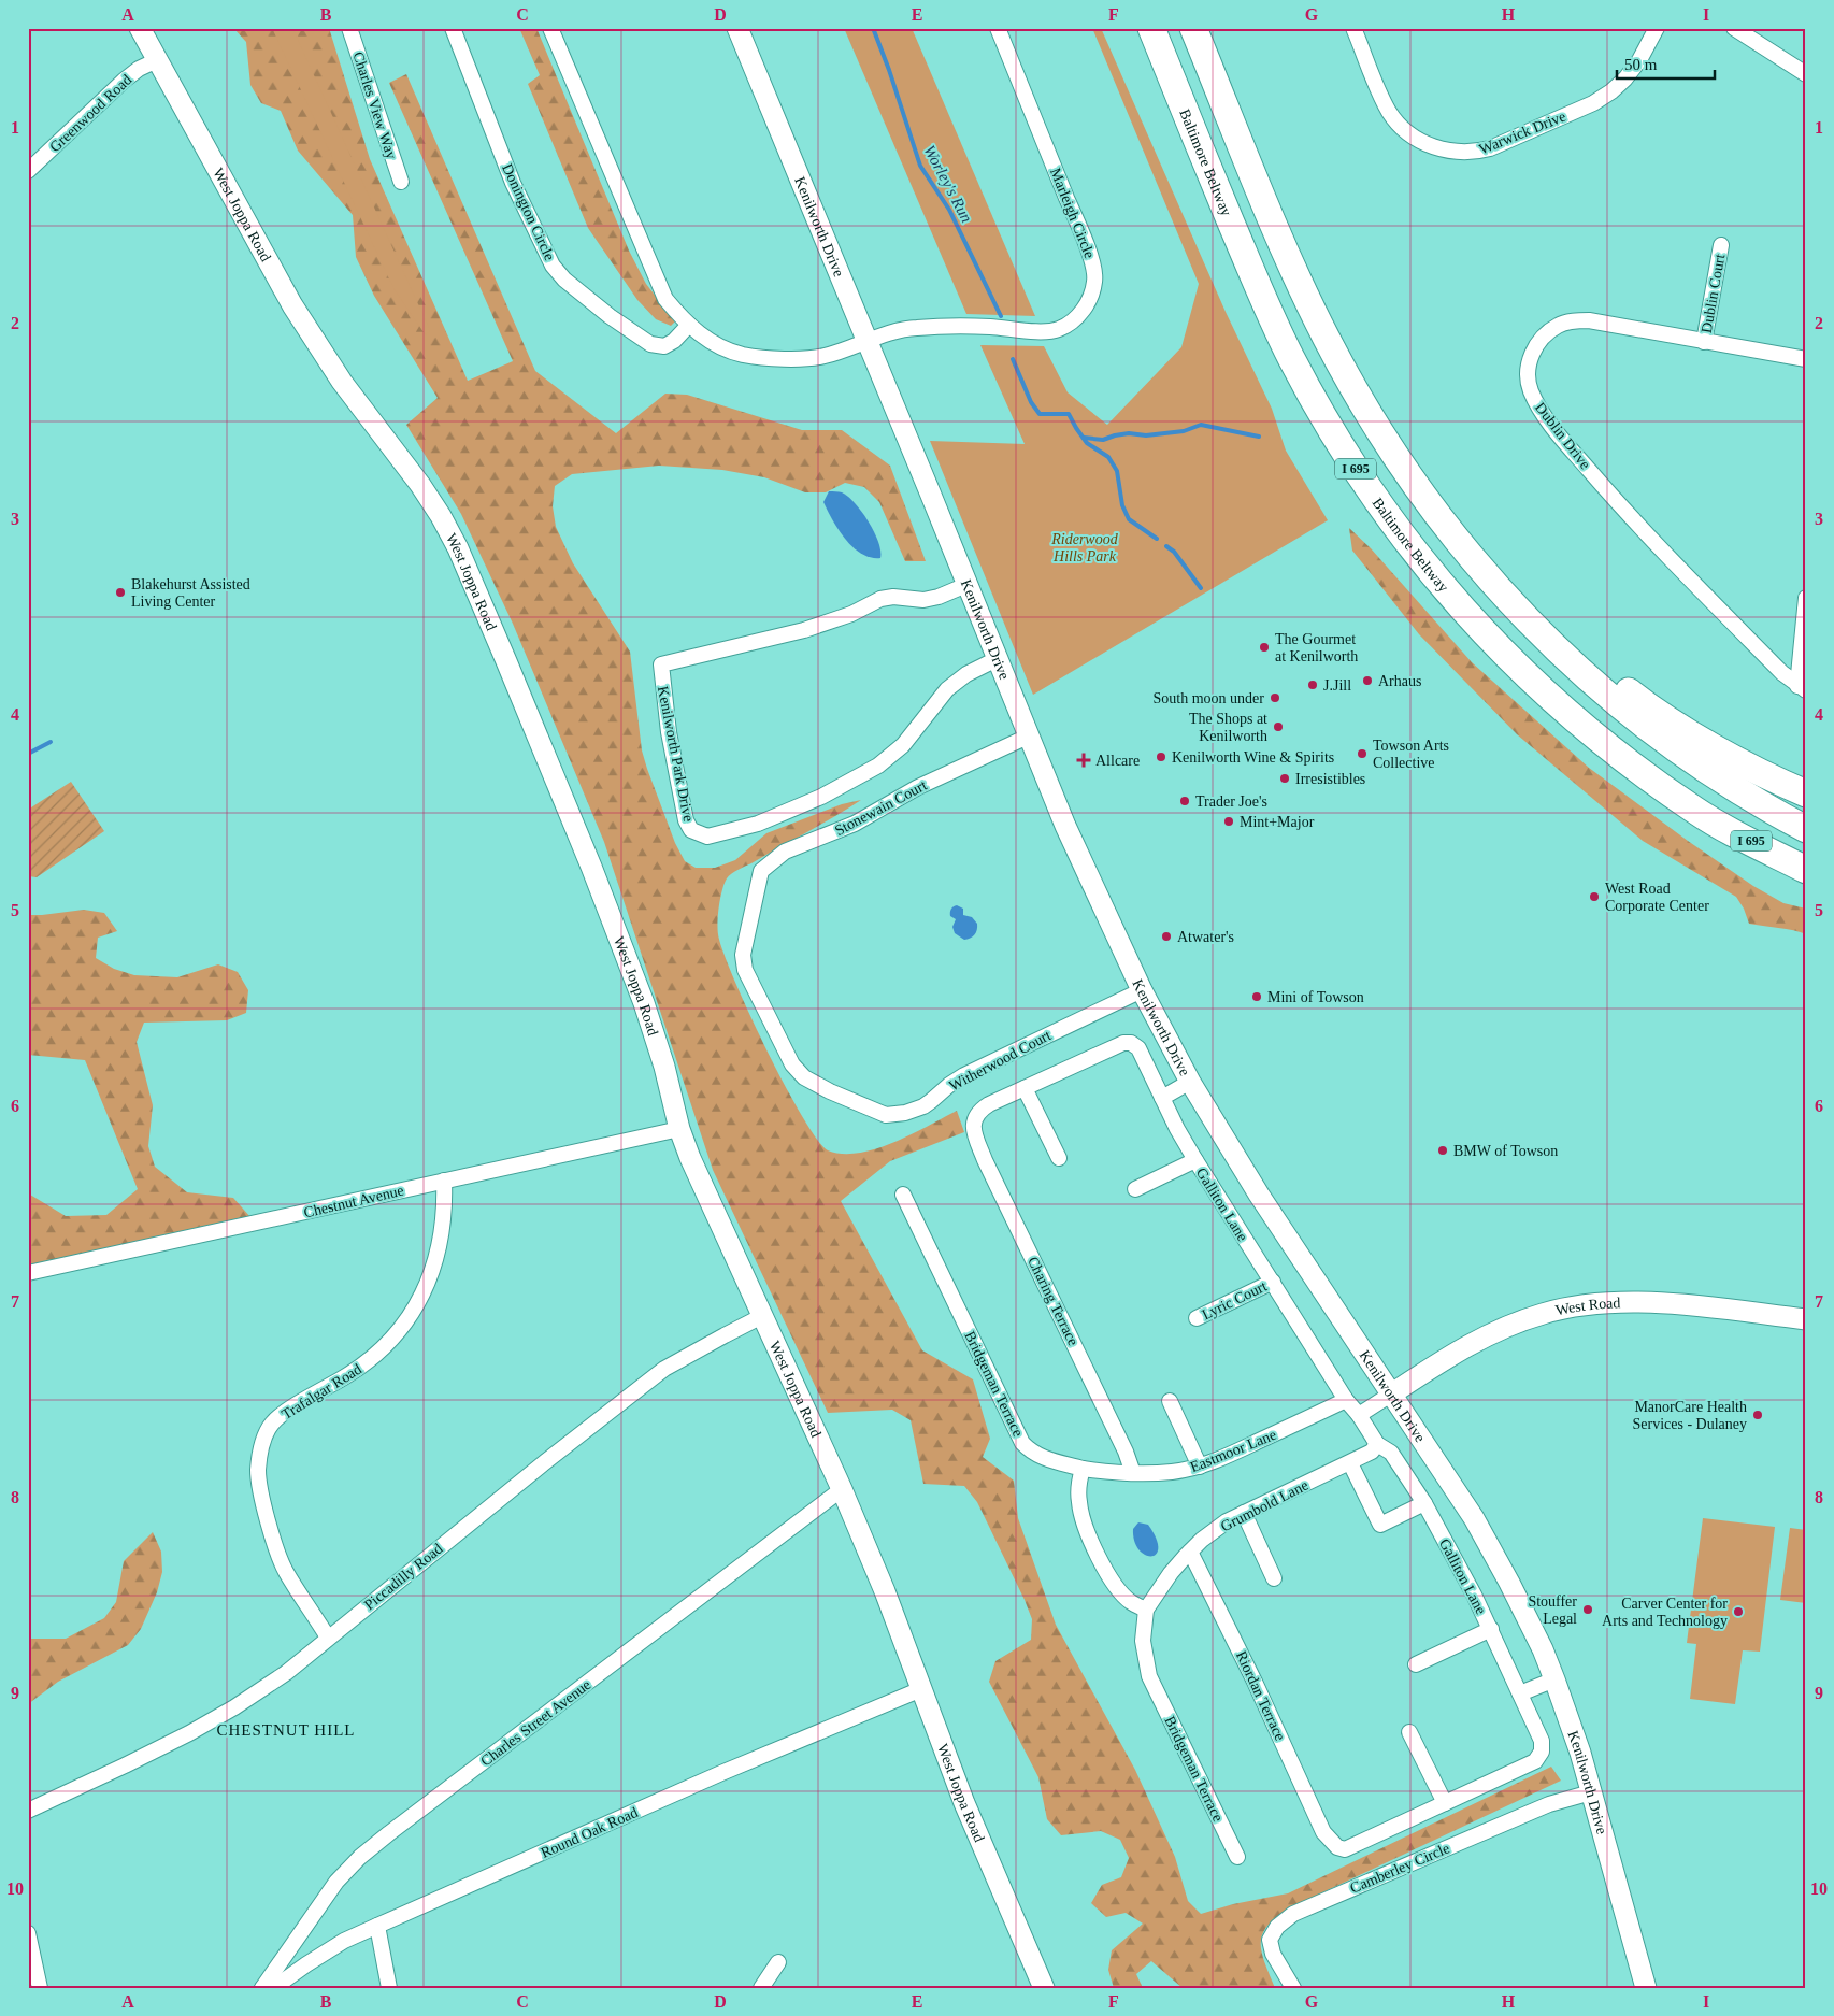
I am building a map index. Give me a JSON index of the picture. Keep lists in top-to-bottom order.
{
  "streets": {
    "highway": ["Baltimore Beltway", "I 695"],
    "street": [
      "Charles View Way",
      "Greenwood Road",
      "Warwick Drive",
      "Donington Circle",
      "Marleigh Circle",
      "West Joppa Road",
      "Kenilworth Drive",
      "Dublin Court",
      "Dublin Drive",
      "Kenilworth Park Drive",
      "Stonewain Court",
      "Witherwood Court",
      "Chestnut Avenue",
      "Galliton Lane",
      "Lyric Court",
      "Charing Terrace",
      "West Road",
      "Bridgeman Terrace",
      "Trafalgar Road",
      "Eastmoor Lane",
      "Grumbold Lane",
      "Piccadilly Road",
      "Riordan Terrace",
      "Charles Street Avenue",
      "Round Oak Road",
      "Camberley Circle"
    ]
  },
  "crossings": [
    ["Greenwood Road", "West Joppa Road"],
    ["Marleigh Circle", "Kenilworth Drive"],
    ["West Joppa Road", "Chestnut Avenue"],
    ["West Joppa Road", "Piccadilly Road"],
    ["West Joppa Road", "Charles Street Avenue"],
    ["West Joppa Road", "Round Oak Road"],
    ["Kenilworth Drive", "Kenilworth Park Drive"],
    ["Kenilworth Drive", "Stonewain Court"],
    ["Kenilworth Drive", "Witherwood Court"],
    ["Kenilworth Drive", "West Road"],
    ["Kenilworth Drive", "Camberley Circle"],
    ["Dublin Court", "Dublin Drive"],
    ["Stonewain Court", "Witherwood Court"],
    ["Chestnut Avenue", "Trafalgar Road"],
    ["Galliton Lane", "Lyric Court"],
    ["Galliton Lane", "Charing Terrace"],
    ["Galliton Lane", "Eastmoor Lane"],
    ["Galliton Lane", "Grumbold Lane"],
    ["Galliton Lane", "Riordan Terrace"],
    ["Charing Terrace", "Eastmoor Lane"],
    ["Bridgeman Terrace", "Eastmoor Lane"],
    ["Bridgeman Terrace", "Grumbold Lane"],
    ["Trafalgar Road", "Piccadilly Road"],
    ["Grumbold Lane", "Riordan Terrace"],
    ["Charles Street Avenue", "Round Oak Road"]
  ],
  "districts": ["CHESTNUT HILL"],
  "water": ["Worley's Run"],
  "parks": ["Riderwood Hills Park"],
  "places": {
    "other": [
      "Blakehurst Assisted Living Center",
      "The Gourmet at Kenilworth",
      "Arhaus",
      "J.Jill",
      "South moon under",
      "The Shops at Kenilworth",
      "Towson Arts Collective",
      "Kenilworth Wine & Spirits",
      "Irresistibles",
      "Trader Joe's",
      "Mint+Major",
      "West Road Corporate Center",
      "Atwater's",
      "Mini of Towson",
      "BMW of Towson",
      "ManorCare Health Services - Dulaney",
      "Stouffer Legal",
      "Carver Center for Arts and Technology"
    ],
    "health": ["Allcare"]
  },
  "scale_bar": "50 m",
  "grid": {
    "columns": [
      "A",
      "B",
      "C",
      "D",
      "E",
      "F",
      "G",
      "H",
      "I"
    ],
    "rows": [
      "1",
      "2",
      "3",
      "4",
      "5",
      "6",
      "7",
      "8",
      "9",
      "10"
    ]
  }
}
